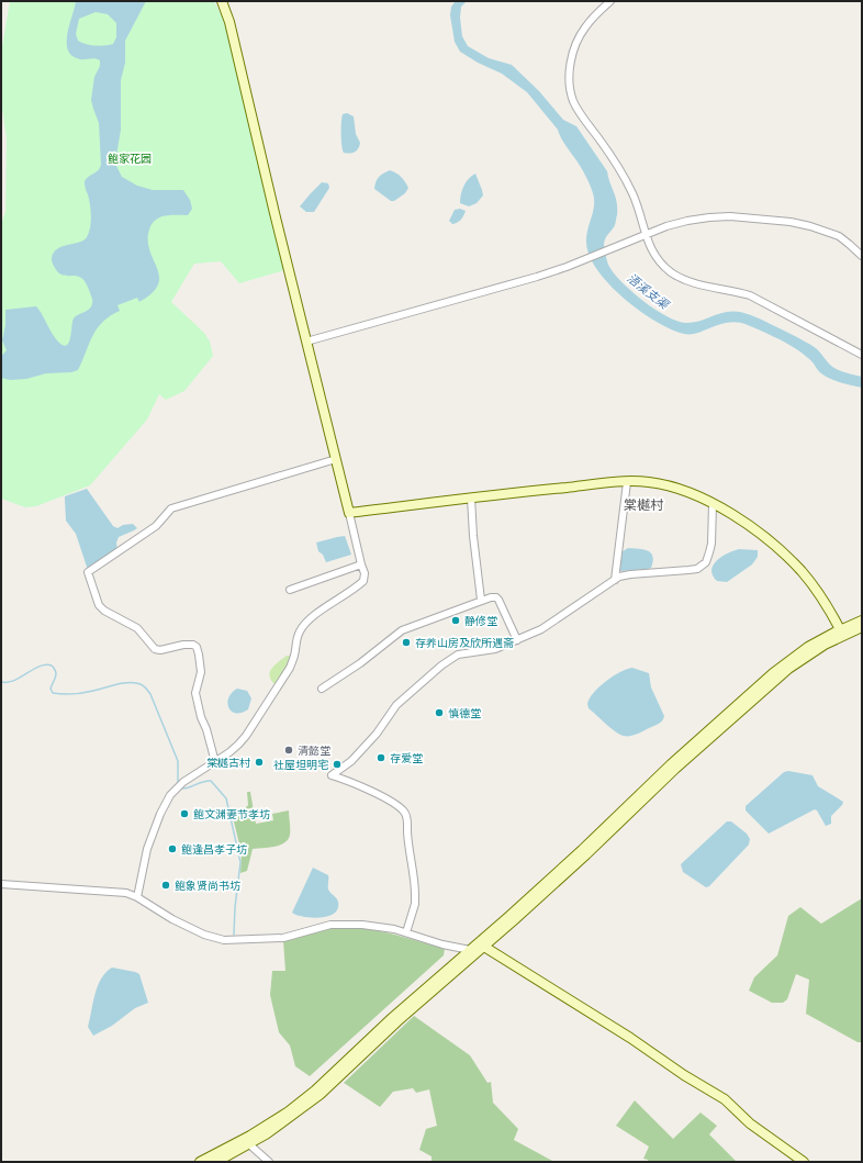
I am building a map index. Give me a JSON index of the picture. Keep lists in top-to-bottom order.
{
  "districts": ["棠樾村"],
  "water": ["浯溪支渠"],
  "parks": ["鲍家花园"],
  "places": [
    "静修堂",
    "存养山房及欣所遇斋",
    "慎德堂",
    "清懿堂",
    "存爱堂",
    "棠樾古村",
    "社屋坦明宅",
    "鲍文渊妻节孝坊",
    "鲍逢昌孝子坊",
    "鲍象贤尚书坊"
  ]
}
